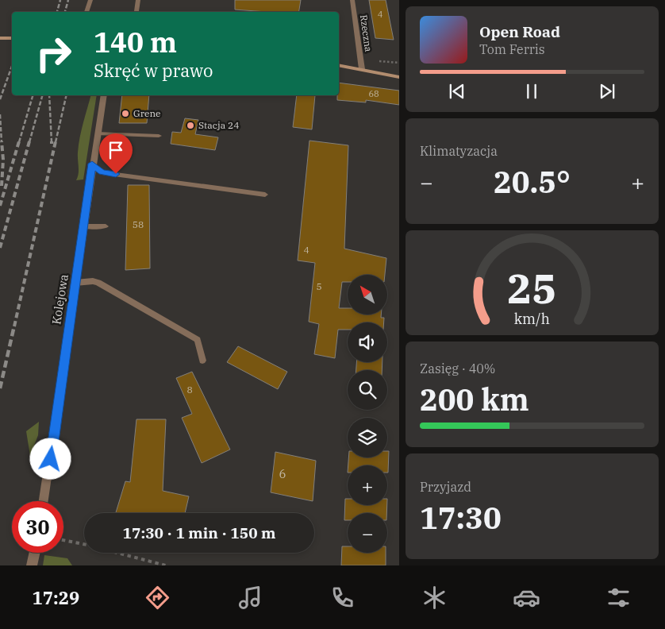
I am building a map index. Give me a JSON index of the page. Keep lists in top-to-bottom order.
{
  "streets": {
    "street": ["Rzeczna", "Kolejowa"]
  },
  "places": ["Grene", "Stacja 24"],
  "house_numbers": [
    "4",
    "68",
    "58",
    "4",
    "5",
    "8",
    "6"
  ],
  "north": "top left",
  "page": {
    "turn": ["140 m", "Skręć w prawo"],
    "song": ["Open Road", "Tom Ferris"],
    "tile": [
      "Klimatyzacja",
      ["Zasięg · 40%", "200 km"],
      ["Przyjazd", "17:30"]
    ],
    "heat": ["−", "20.5°", "+"],
    "map_buttons": ["+", "−"],
    "limit": "30",
    "trip": "17:30 · 1 min · 150 m",
    "tabs": "17:29",
    "gauge": ["25", "km/h"]
  }
}
